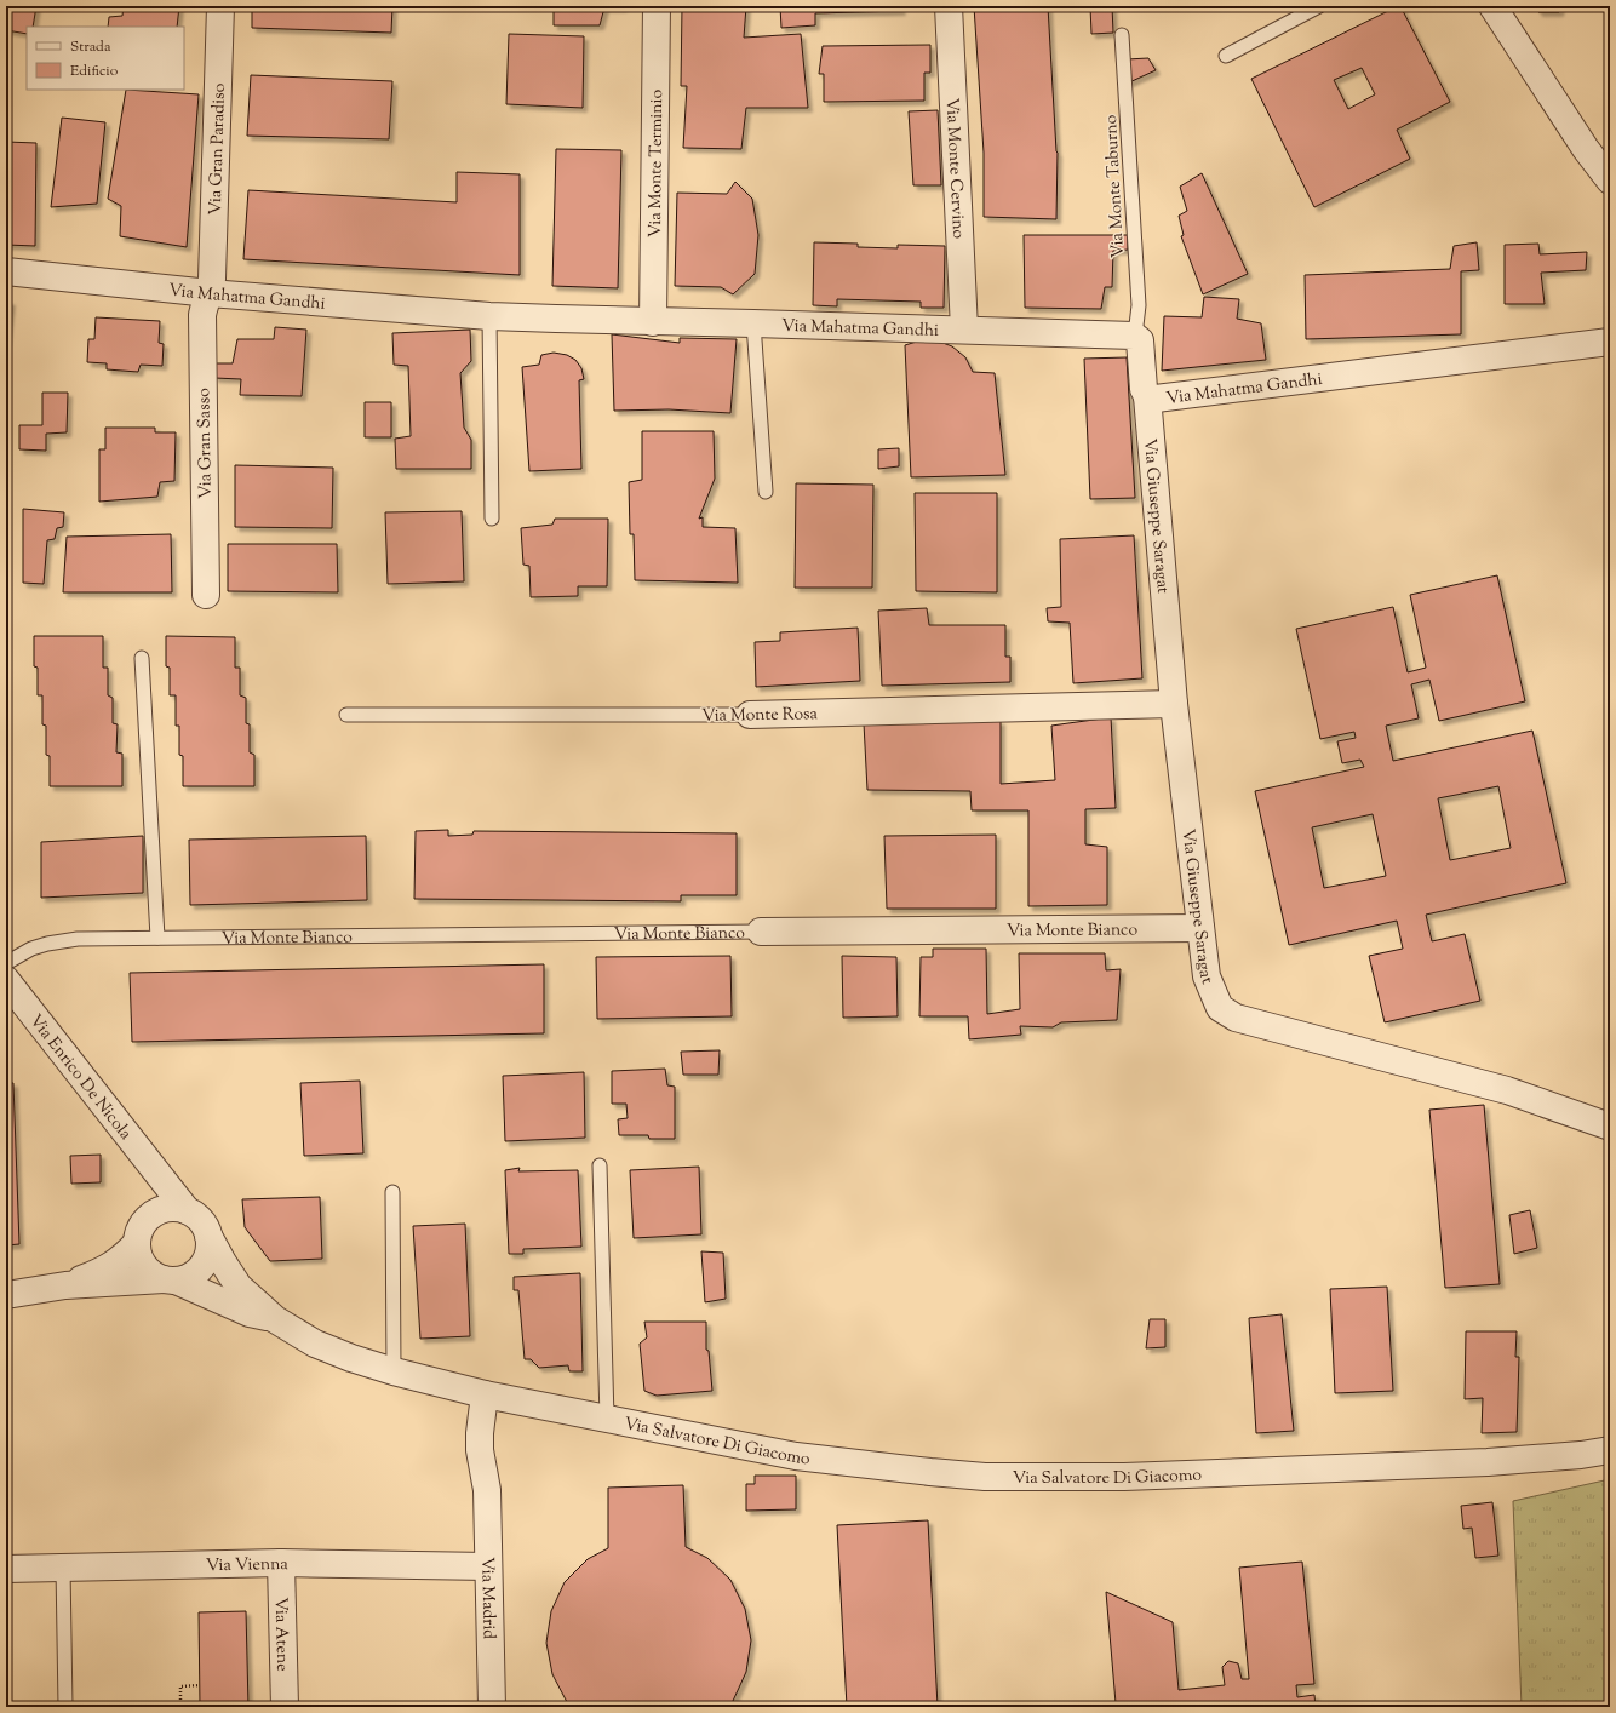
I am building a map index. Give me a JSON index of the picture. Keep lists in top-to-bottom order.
{
  "streets": {
    "street": [
      "Via Gran Paradiso",
      "Via Monte Terminio",
      "Via Monte Cervino",
      "Via Mahatma Gandhi",
      "Via Gran Sasso",
      "Via Giuseppe Saragat",
      "Via Monte Rosa",
      "Via Monte Bianco",
      "Via Enrico De Nicola",
      "Via Salvatore Di Giacomo",
      "Via Vienna",
      "Via Madrid",
      "Via Atene"
    ],
    "lane": ["Via Monte Taburno"]
  },
  "crossings": [
    ["Via Gran Paradiso", "Via Mahatma Gandhi"],
    ["Via Gran Paradiso", "Via Gran Sasso"],
    ["Via Monte Terminio", "Via Mahatma Gandhi"],
    ["Via Monte Cervino", "Via Mahatma Gandhi"],
    ["Via Monte Taburno", "Via Mahatma Gandhi"],
    ["Via Mahatma Gandhi", "Via Gran Sasso"],
    ["Via Mahatma Gandhi", "Via Giuseppe Saragat"],
    ["Via Giuseppe Saragat", "Via Monte Rosa"],
    ["Via Giuseppe Saragat", "Via Monte Bianco"],
    ["Via Enrico De Nicola", "Via Salvatore Di Giacomo"],
    ["Via Salvatore Di Giacomo", "Via Madrid"],
    ["Via Vienna", "Via Madrid"],
    ["Via Vienna", "Via Atene"]
  ],
  "legend": ["Strada", "Edificio"]
}
